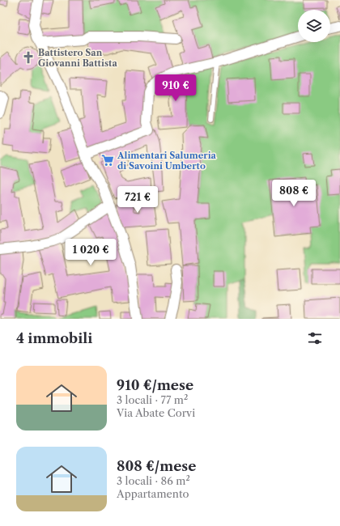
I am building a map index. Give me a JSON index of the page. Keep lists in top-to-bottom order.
{
  "places": {
    "church": ["Battistero San Giovanni Battista"],
    "supermarket": ["Alimentari Salumeria di Savoini Umberto"]
  },
  "page": {
    "price": [
      "910 €",
      "808 €",
      "721 €",
      "1 020 €"
    ],
    "heading": "4 immobili",
    "list": [
      {
        "name": "910 €/mese",
        "note": "3 locali · 77 m² · Via Abate Corvi"
      },
      {
        "name": "808 €/mese",
        "note": "3 locali · 86 m² · Appartamento"
      }
    ]
  }
}
